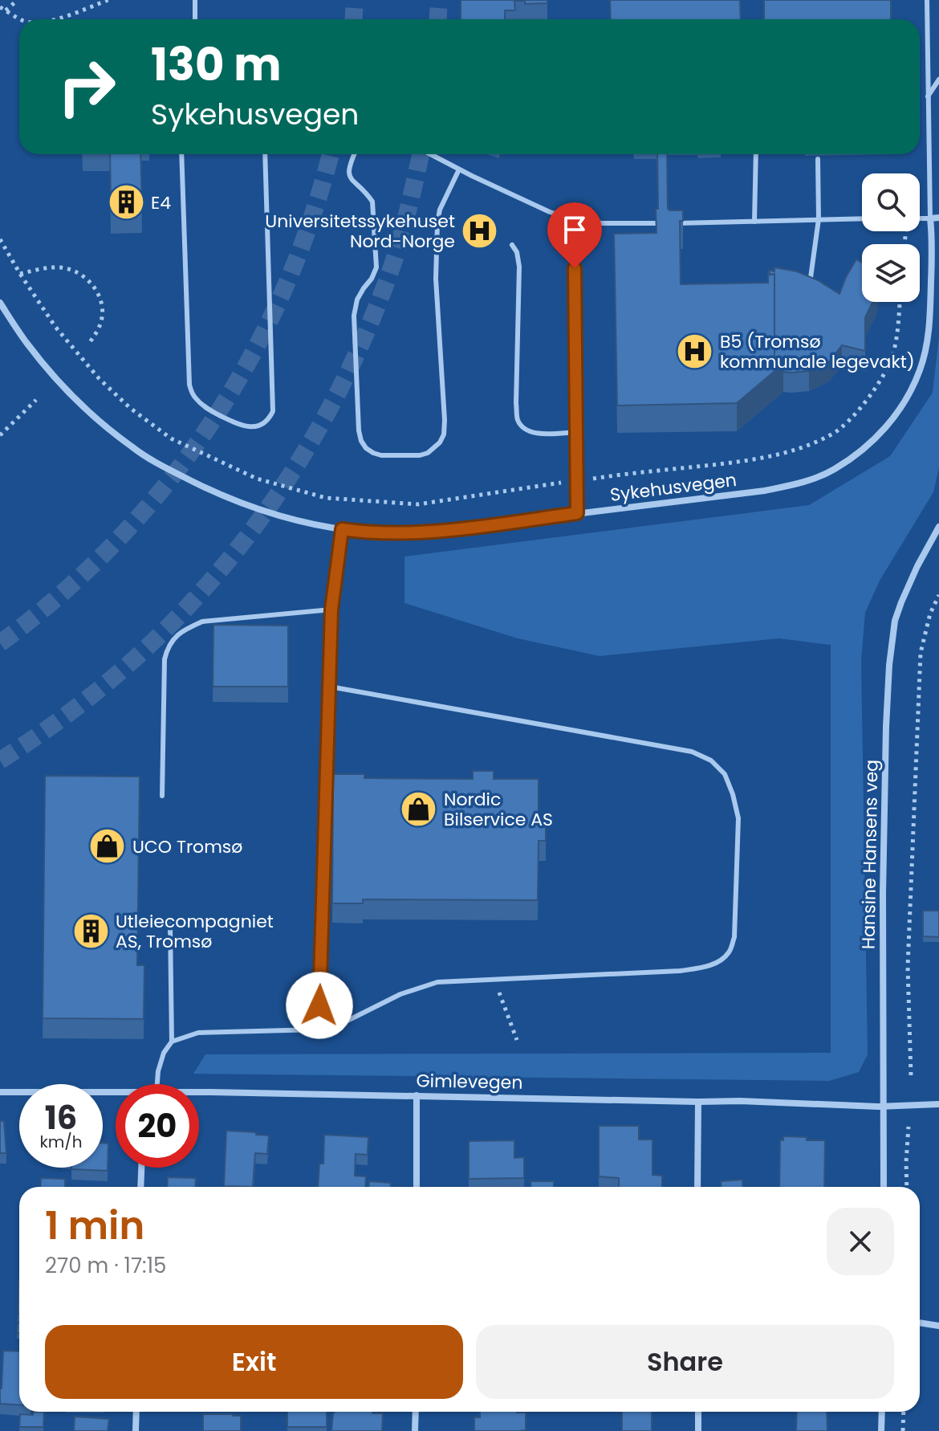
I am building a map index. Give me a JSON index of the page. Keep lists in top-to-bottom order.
{
  "streets": {
    "street": ["Sykehusvegen", "Hansine Hansens veg", "Gimlevegen"]
  },
  "crossings": [
    ["Hansine Hansens veg", "Gimlevegen"]
  ],
  "places": {
    "building": ["E4", "Utleiecompagniet AS, Tromsø"],
    "hospital": ["Universitetssykehuset Nord-Norge", "B5 (Tromsø kommunale legevakt)"],
    "shop": ["Nordic Bilservice AS", "UCO Tromsø"]
  },
  "page": {
    "turn": ["130 m", "Sykehusvegen"],
    "speed": "16 km/h",
    "limit": "20",
    "heading": ["1 min", "270 m · 17:15"],
    "buttons": ["Exit", "Share"]
  }
}
